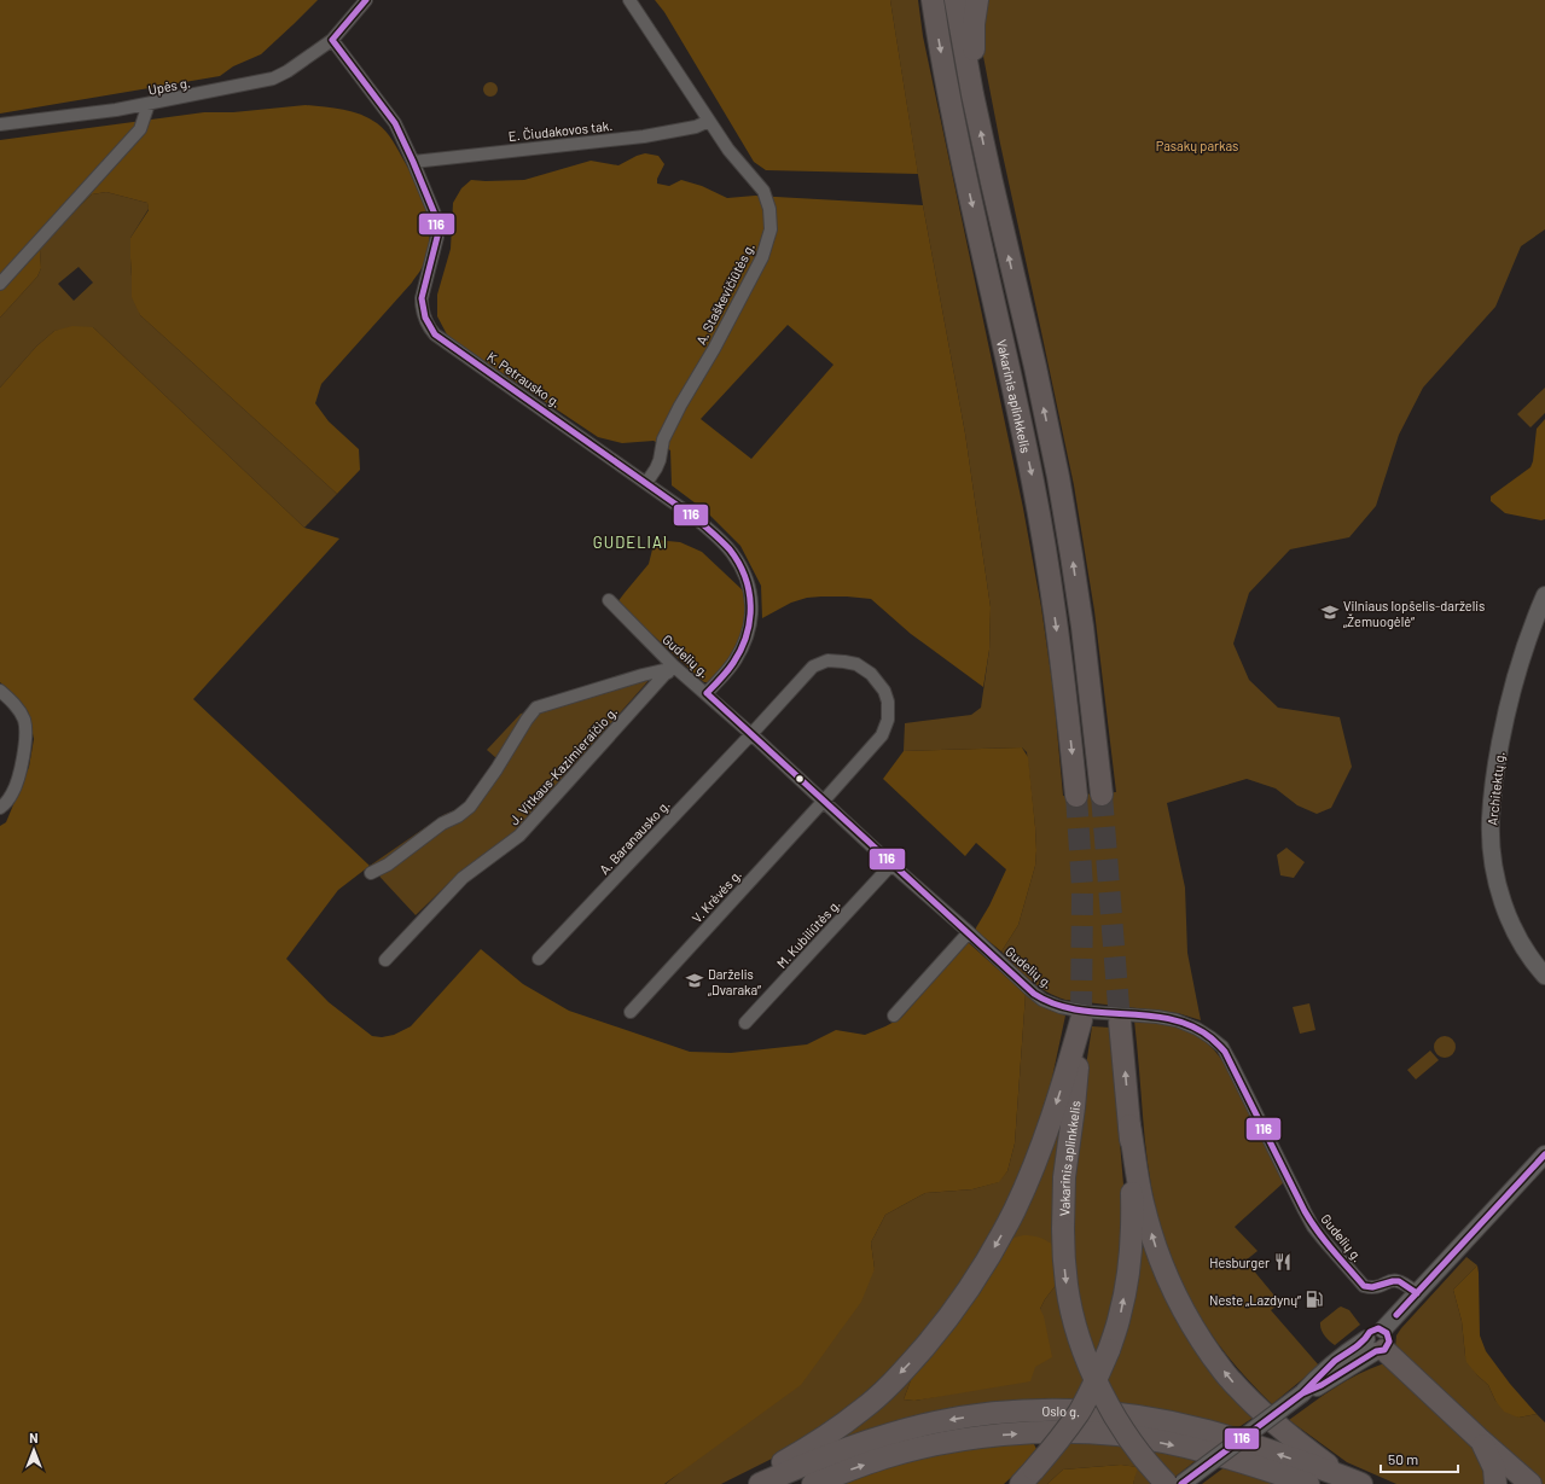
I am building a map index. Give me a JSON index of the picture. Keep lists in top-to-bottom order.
{
  "streets": {
    "highway": ["Vakarinis aplinkkelis", "Oslo g."],
    "street": [
      "Upės g.",
      "E. Čiudakovos tak.",
      "A. Staškevičiūtės g.",
      "K. Petrausko g.",
      "Gudelių g.",
      "J. Vitkaus-Kazimieraičio g.",
      "Architektų g.",
      "A. Baranausko g.",
      "V. Krėvės g.",
      "M. Kubiliūtės g."
    ]
  },
  "crossings": [
    ["Upės g.", "K. Petrausko g."],
    ["E. Čiudakovos tak.", "A. Staškevičiūtės g."],
    ["E. Čiudakovos tak.", "K. Petrausko g."],
    ["A. Staškevičiūtės g.", "K. Petrausko g."],
    ["K. Petrausko g.", "Gudelių g."],
    ["Gudelių g.", "J. Vitkaus-Kazimieraičio g."],
    ["Gudelių g.", "A. Baranausko g."],
    ["Gudelių g.", "V. Krėvės g."],
    ["Gudelių g.", "M. Kubiliūtės g."],
    ["A. Baranausko g.", "V. Krėvės g."]
  ],
  "districts": ["GUDELIAI"],
  "parks": ["Pasakų parkas"],
  "places": {
    "school or university": ["Vilniaus lopšelis-darželis „Žemuogėlė“", "Darželis „Dvaraka“"],
    "restaurant": ["Hesburger"],
    "fuel station": ["Neste „Lazdynų“"]
  },
  "lines": ["transit line 116"],
  "scale_bar": "50 m",
  "north": "top"
}
